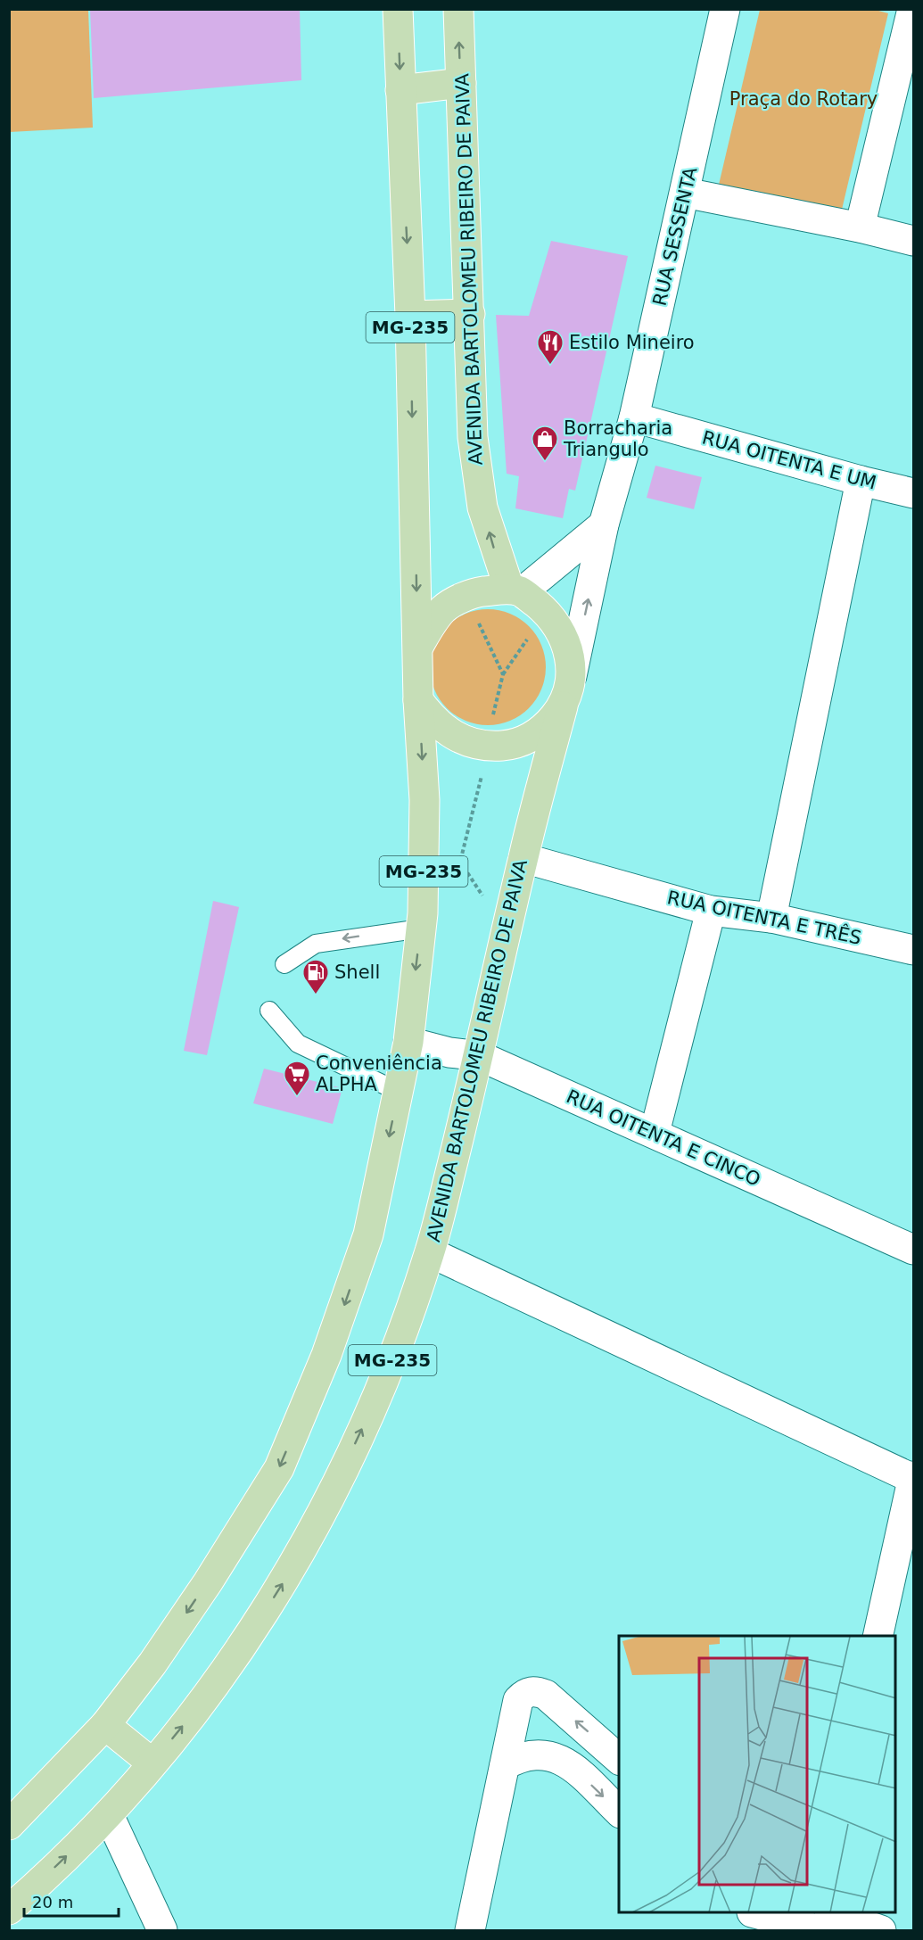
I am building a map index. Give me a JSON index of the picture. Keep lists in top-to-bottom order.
{
  "streets": {
    "main road": ["AVENIDA BARTOLOMEU RIBEIRO DE PAIVA", "MG-235"],
    "street": [
      "RUA SESSENTA",
      "RUA OITENTA E UM",
      "RUA OITENTA E TRÊS",
      "RUA OITENTA E CINCO"
    ]
  },
  "crossings": [
    ["RUA SESSENTA", "AVENIDA BARTOLOMEU RIBEIRO DE PAIVA"],
    ["RUA SESSENTA", "MG-235"],
    ["RUA SESSENTA", "RUA OITENTA E UM"],
    ["AVENIDA BARTOLOMEU RIBEIRO DE PAIVA", "MG-235"],
    ["AVENIDA BARTOLOMEU RIBEIRO DE PAIVA", "RUA OITENTA E TRÊS"],
    ["AVENIDA BARTOLOMEU RIBEIRO DE PAIVA", "RUA OITENTA E CINCO"],
    ["MG-235", "RUA OITENTA E CINCO"]
  ],
  "parks": ["Praça do Rotary"],
  "places": {
    "restaurant": ["Estilo Mineiro"],
    "shop": ["Borracharia Triangulo"],
    "fuel station": ["Shell"],
    "supermarket": ["Conveniência ALPHA"]
  },
  "scale_bar": "20 m"
}
